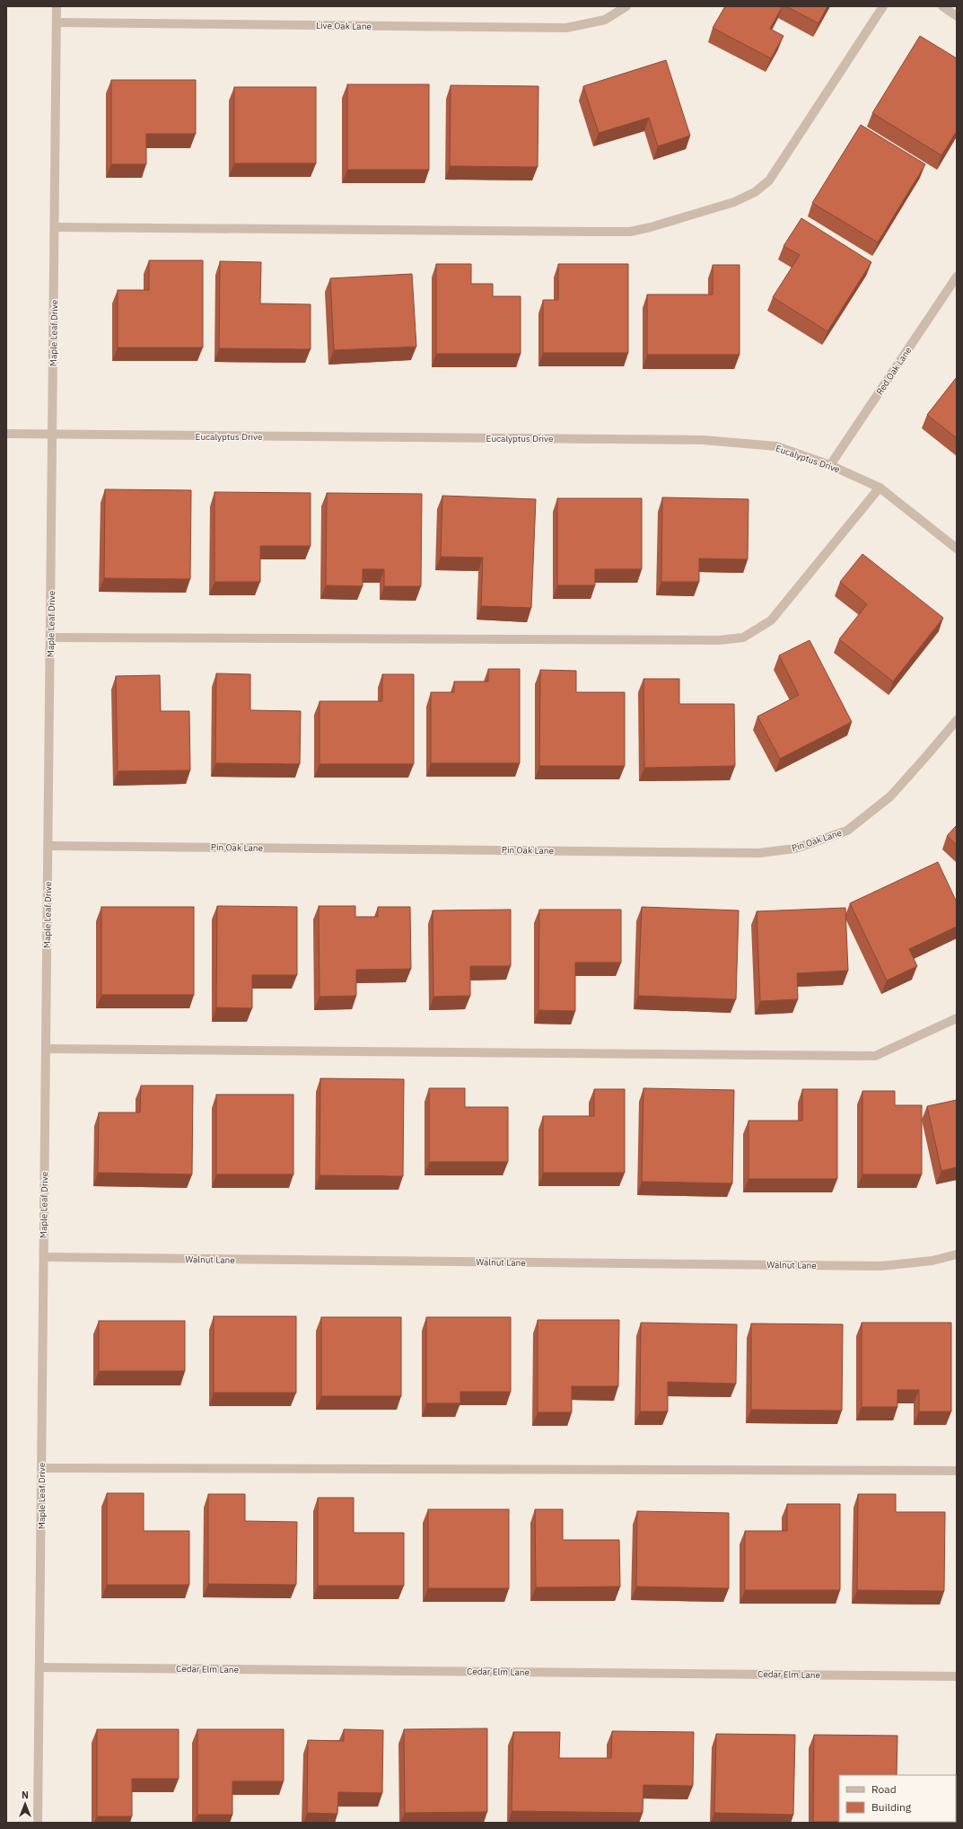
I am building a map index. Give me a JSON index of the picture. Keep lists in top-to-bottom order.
{
  "streets": {
    "street": [
      "Live Oak Lane",
      "Maple Leaf Drive",
      "Red Oak Lane",
      "Eucalyptus Drive",
      "Pin Oak Lane",
      "Walnut Lane",
      "Cedar Elm Lane"
    ]
  },
  "crossings": [
    ["Live Oak Lane", "Maple Leaf Drive"],
    ["Maple Leaf Drive", "Eucalyptus Drive"],
    ["Maple Leaf Drive", "Pin Oak Lane"],
    ["Maple Leaf Drive", "Walnut Lane"],
    ["Maple Leaf Drive", "Cedar Elm Lane"],
    ["Red Oak Lane", "Eucalyptus Drive"]
  ],
  "legend": ["Road", "Building"],
  "north": "top"
}
